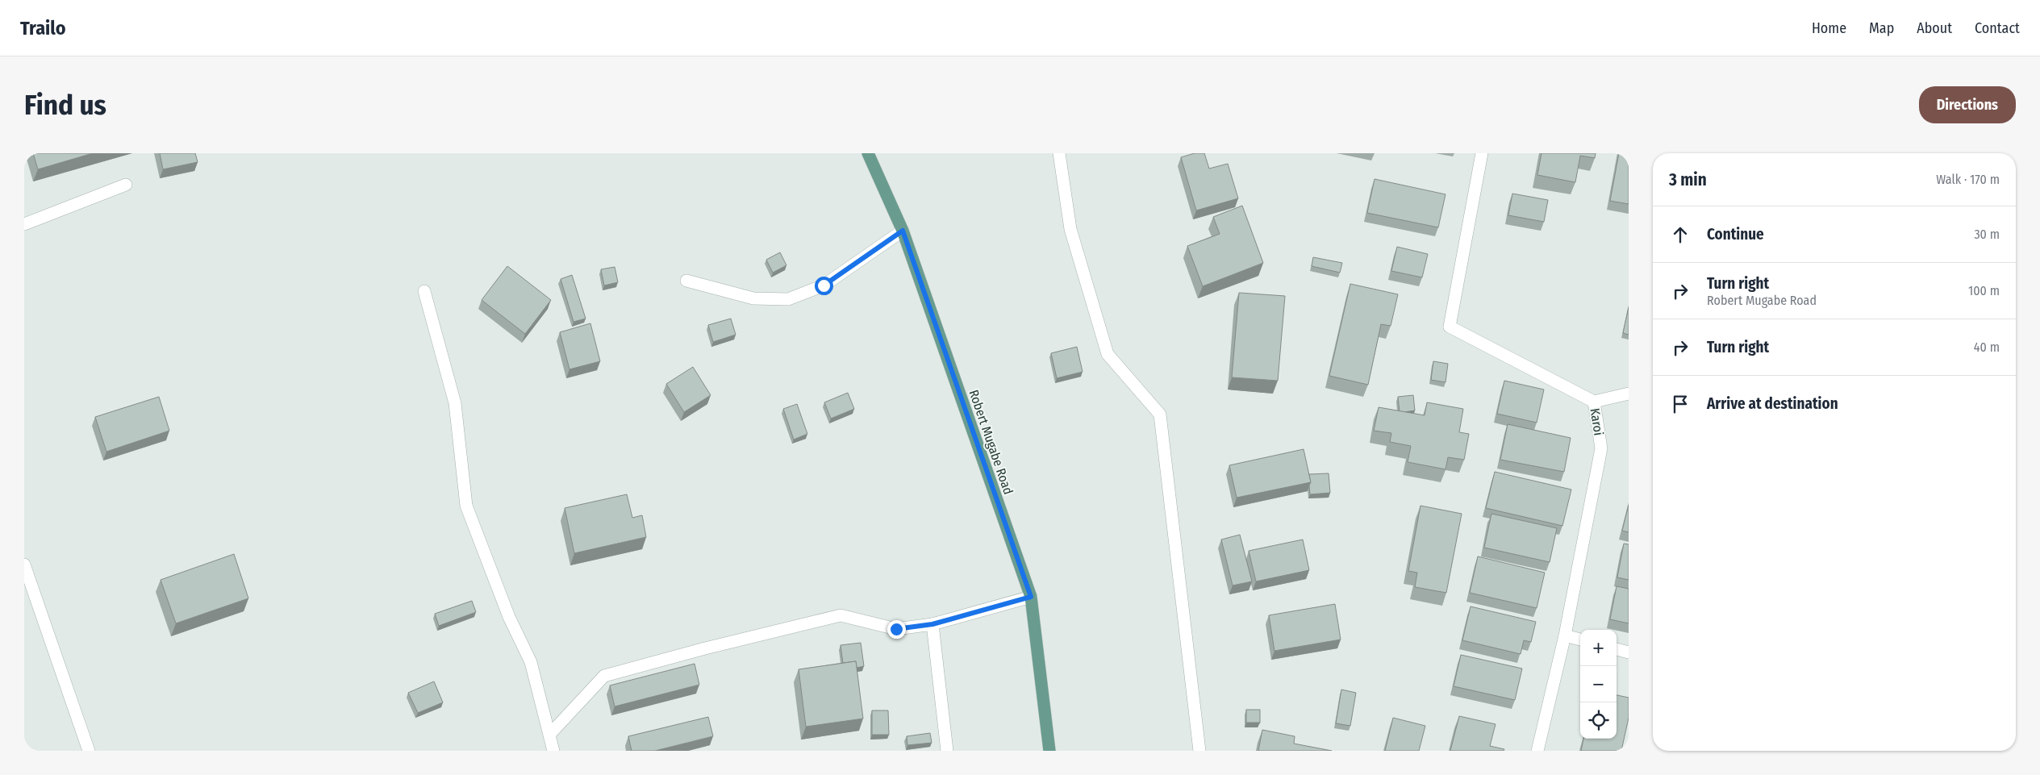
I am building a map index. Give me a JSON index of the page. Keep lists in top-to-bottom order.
{
  "streets": {
    "main road": ["Robert Mugabe Road"],
    "street": ["Karoi"]
  },
  "page": {
    "header": "Trailo",
    "nav": [
      "Home",
      "Map",
      "About",
      "Contact"
    ],
    "buttons": "Directions",
    "title": "Find us",
    "heading": ["3 min", "Walk · 170 m"],
    "list": [
      ["Continue", "30 m"],
      ["Turn right", "Robert Mugabe Road", "100 m"],
      ["Turn right", "40 m"],
      "Arrive at destination"
    ],
    "map_buttons": ["+", "−"]
  }
}
